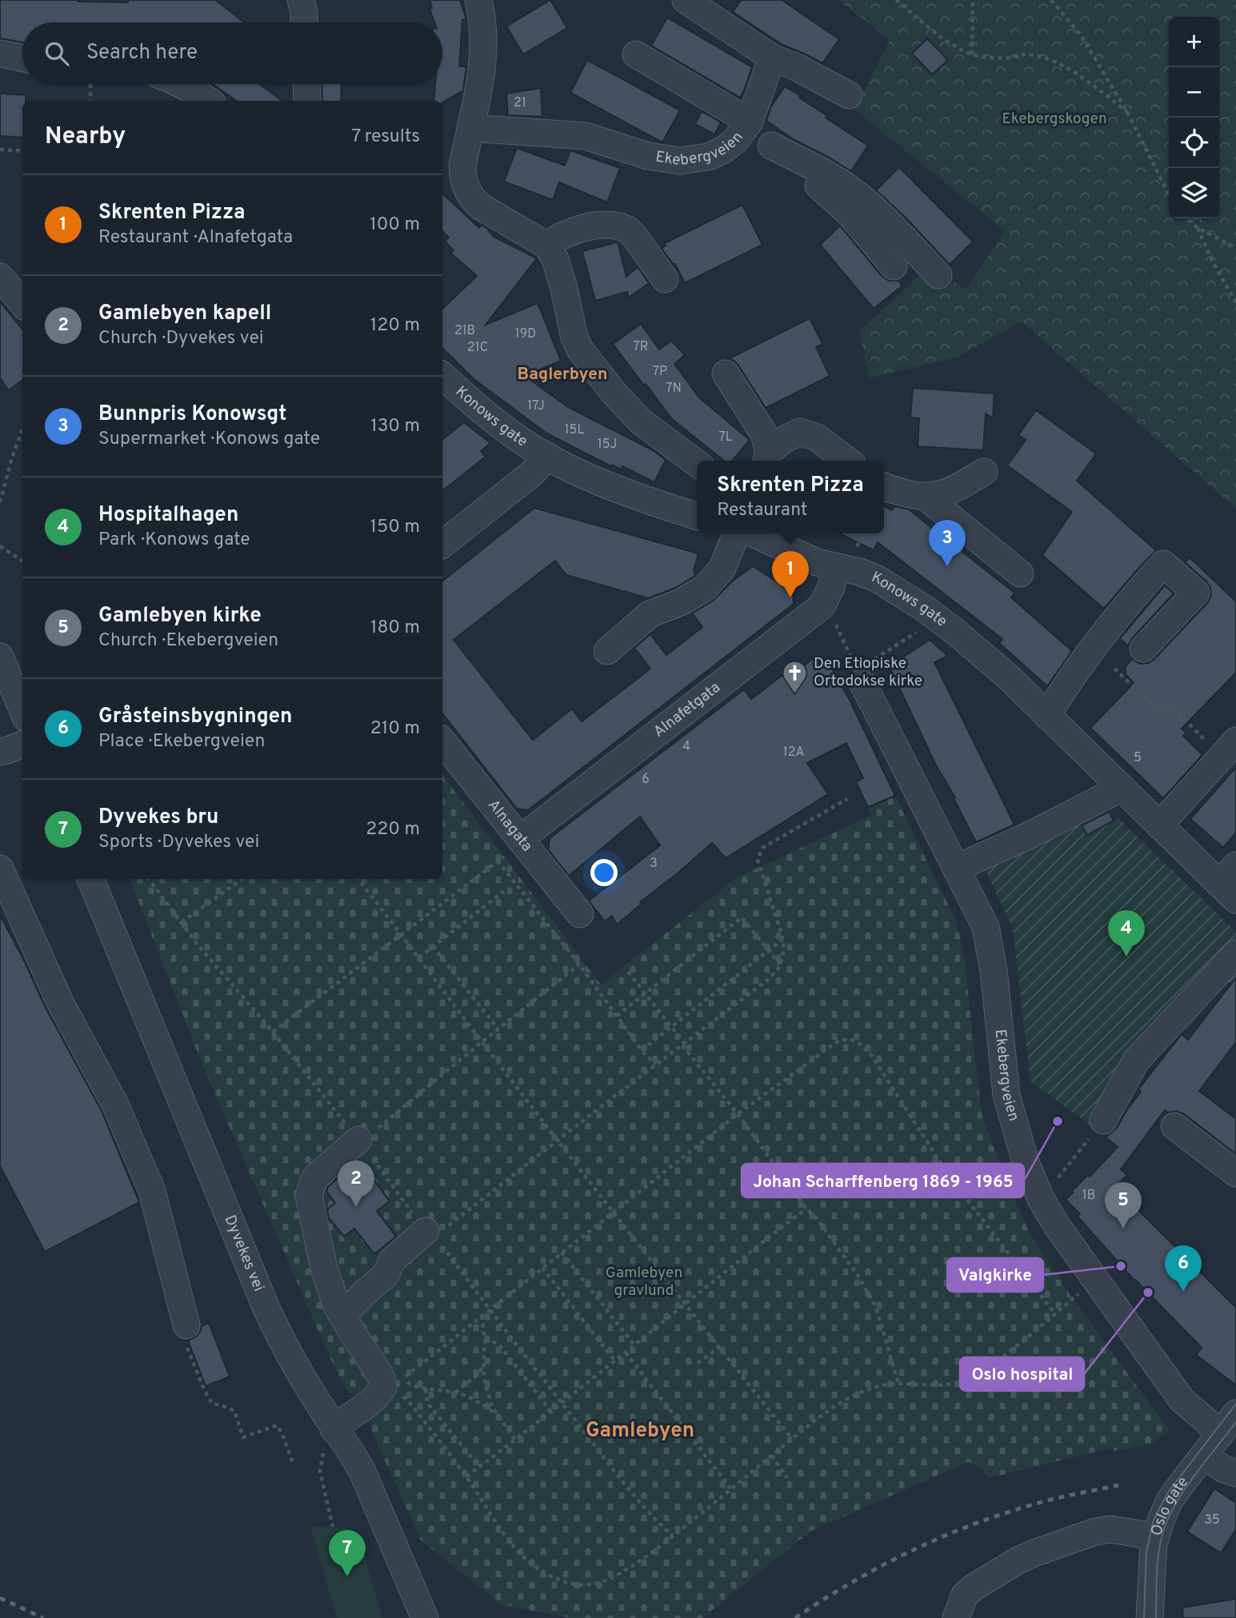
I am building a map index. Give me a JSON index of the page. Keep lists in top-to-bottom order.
{
  "streets": {
    "street": [
      "Ekebergveien",
      "Konows gate",
      "Alnafetgata",
      "Alnagata",
      "Dyvekes vei",
      "Oslo gate"
    ]
  },
  "crossings": [
    ["Ekebergveien", "Oslo gate"],
    ["Konows gate", "Alnafetgata"],
    ["Alnafetgata", "Alnagata"]
  ],
  "districts": ["Baglerbyen", "Gamlebyen"],
  "parks": ["Ekebergskogen", "Gamlebyen gravlund"],
  "places": {
    "church": ["Den Etiopiske Ortodokse kirke"],
    "other": ["Johan Scharffenberg 1869 - 1965", "Valgkirke", "Oslo hospital"]
  },
  "house_numbers": [
    "21",
    "21B",
    "19D",
    "7R",
    "21C",
    "7P",
    "7N",
    "17J",
    "15L",
    "7L",
    "15J",
    "4",
    "12A",
    "5",
    "6",
    "3",
    "1B",
    "35"
  ],
  "page": {
    "map_buttons": ["+", "−"],
    "search": "Search here",
    "heading": ["Nearby", "7 results"],
    "list": [
      {
        "mark": "1",
        "name": "Skrenten Pizza",
        "note": "Restaurant · Alnafetgata",
        "value": "100 m"
      },
      {
        "mark": "2",
        "name": "Gamlebyen kapell",
        "note": "Church · Dyvekes vei",
        "value": "120 m"
      },
      {
        "mark": "3",
        "name": "Bunnpris Konowsgt",
        "note": "Supermarket · Konows gate",
        "value": "130 m"
      },
      {
        "mark": "4",
        "name": "Hospitalhagen",
        "note": "Park · Konows gate",
        "value": "150 m"
      },
      {
        "mark": "5",
        "name": "Gamlebyen kirke",
        "note": "Church · Ekebergveien",
        "value": "180 m"
      },
      {
        "mark": "6",
        "name": "Gråsteinsbygningen",
        "note": "Place · Ekebergveien",
        "value": "210 m"
      },
      {
        "mark": "7",
        "name": "Dyvekes bru",
        "note": "Sports · Dyvekes vei",
        "value": "220 m"
      }
    ],
    "popup": ["Skrenten Pizza", "Restaurant"],
    "pins": [
      "3",
      "1",
      "4",
      "2",
      "5",
      "6",
      "7"
    ]
  }
}
